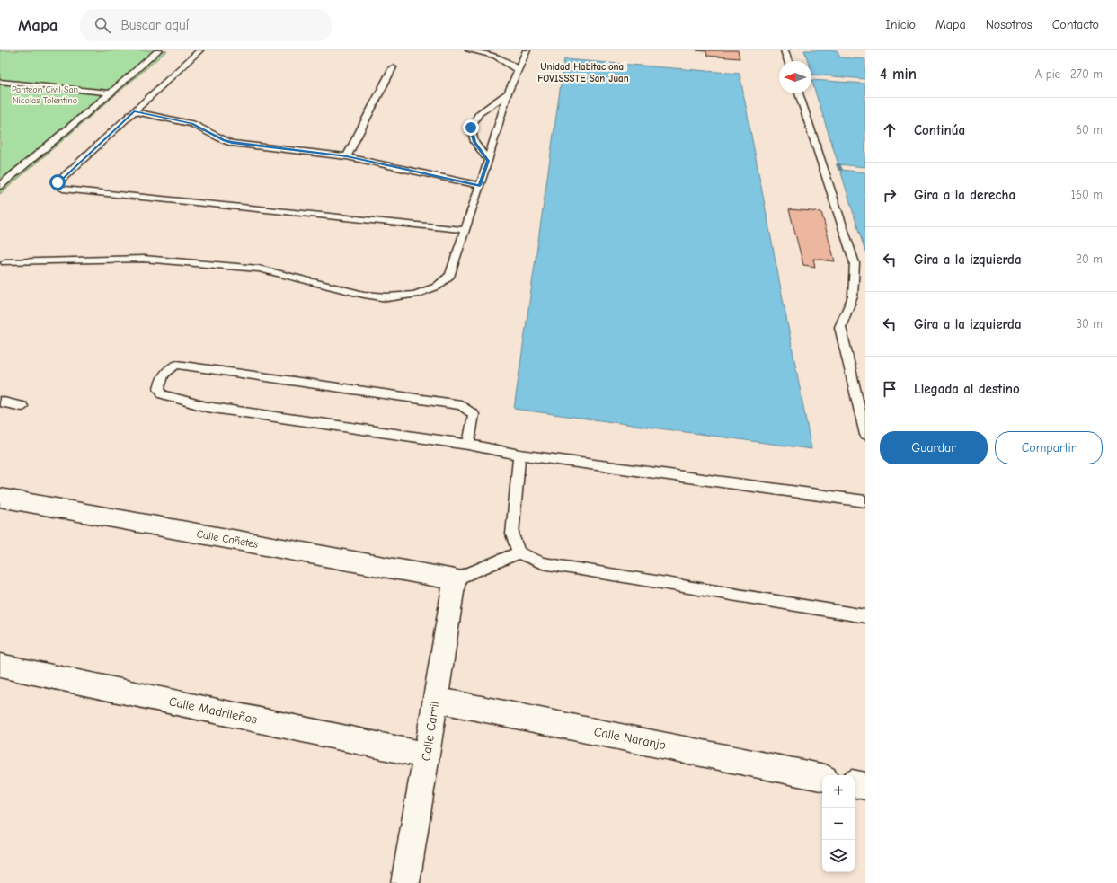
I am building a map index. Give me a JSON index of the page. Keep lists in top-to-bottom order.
{
  "streets": {
    "street": [
      "Calle Cañetes",
      "Calle Madrileños",
      "Calle Carril",
      "Calle Naranjo"
    ]
  },
  "crossings": [
    ["Calle Cañetes", "Calle Carril"],
    ["Calle Madrileños", "Calle Carril"],
    ["Calle Carril", "Calle Naranjo"]
  ],
  "districts": ["Unidad Habitacional FOVISSSTE San Juan"],
  "parks": ["Panteon Civil San Nicolas Tolentino"],
  "north": "left",
  "page": {
    "header": "Mapa",
    "search": "Buscar aquí",
    "nav": [
      "Inicio",
      "Mapa",
      "Nosotros",
      "Contacto"
    ],
    "heading": ["4 min", "A pie · 270 m"],
    "list": [
      ["Continúa", "60 m"],
      ["Gira a la derecha", "160 m"],
      ["Gira a la izquierda", "20 m"],
      ["Gira a la izquierda", "30 m"],
      "Llegada al destino"
    ],
    "buttons": ["Guardar", "Compartir"],
    "map_buttons": ["+", "−"]
  }
}
